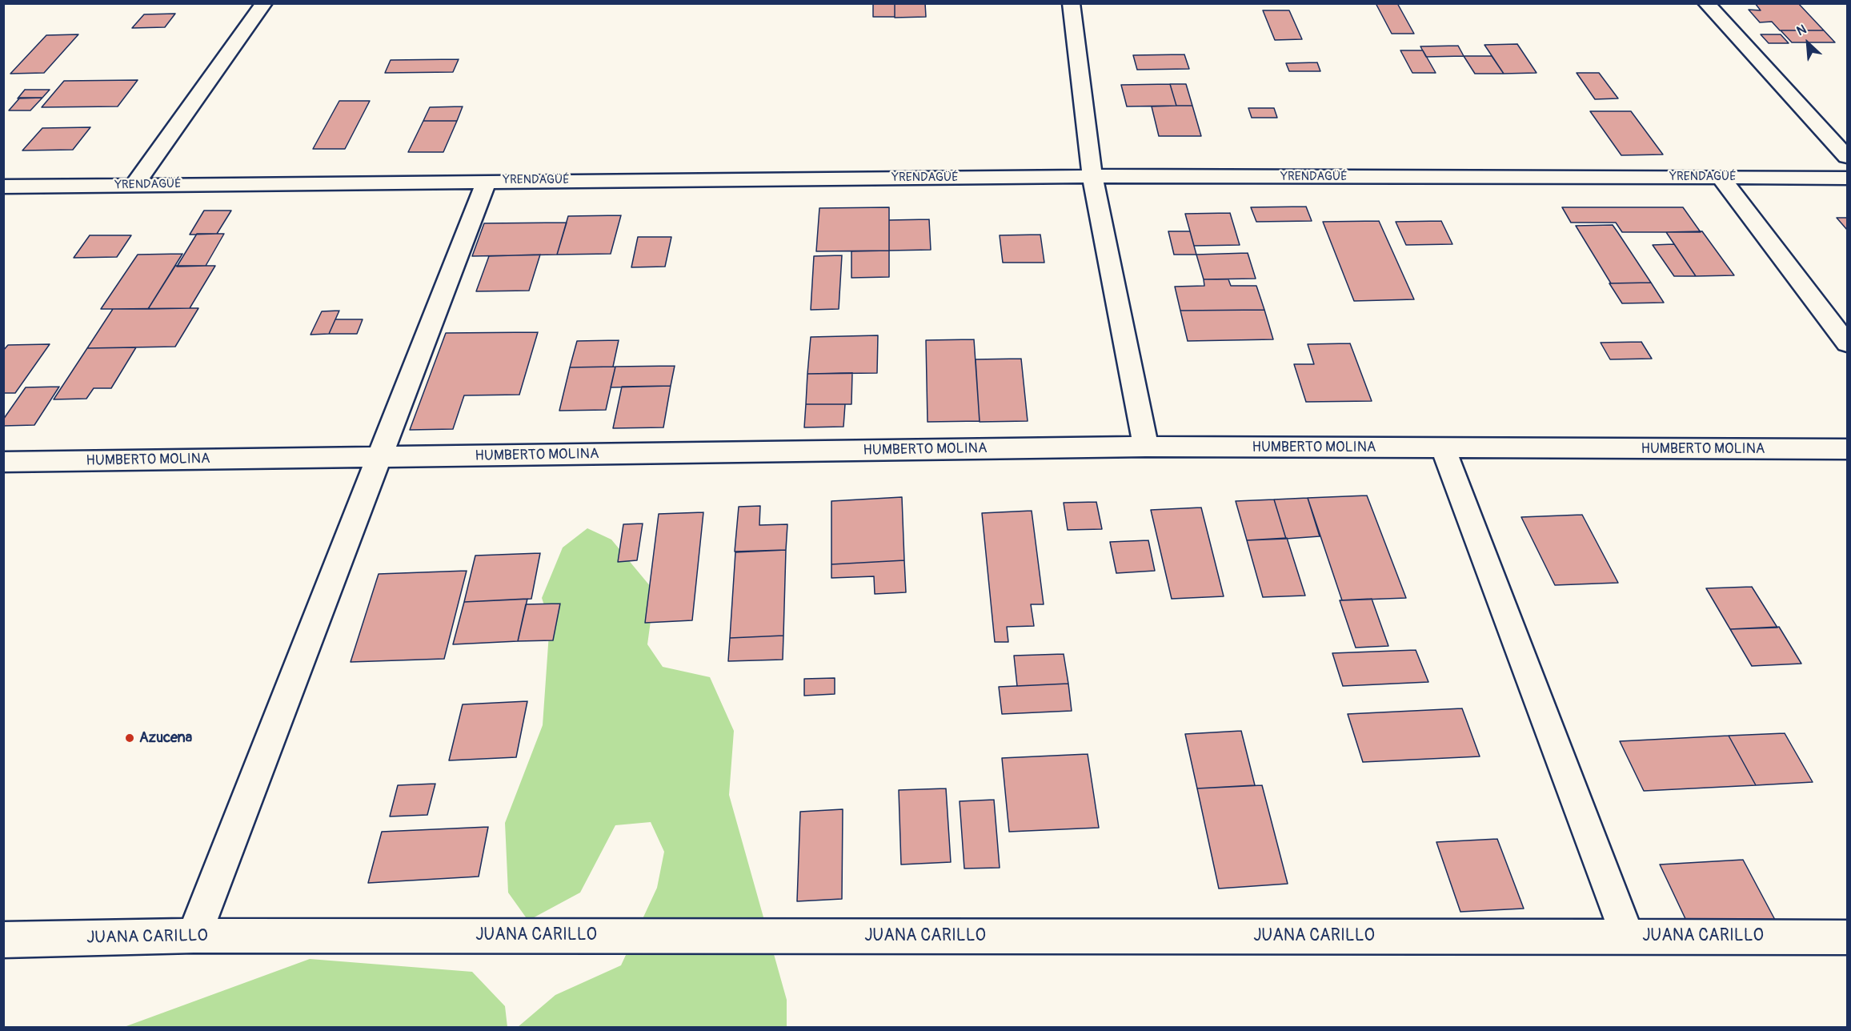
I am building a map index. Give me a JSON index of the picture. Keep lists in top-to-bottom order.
{
  "streets": {
    "street": ["YRENDAGÜÉ", "HUMBERTO MOLINA", "JUANA CARILLO"]
  },
  "places": ["Azucena"],
  "north": "top left"
}
